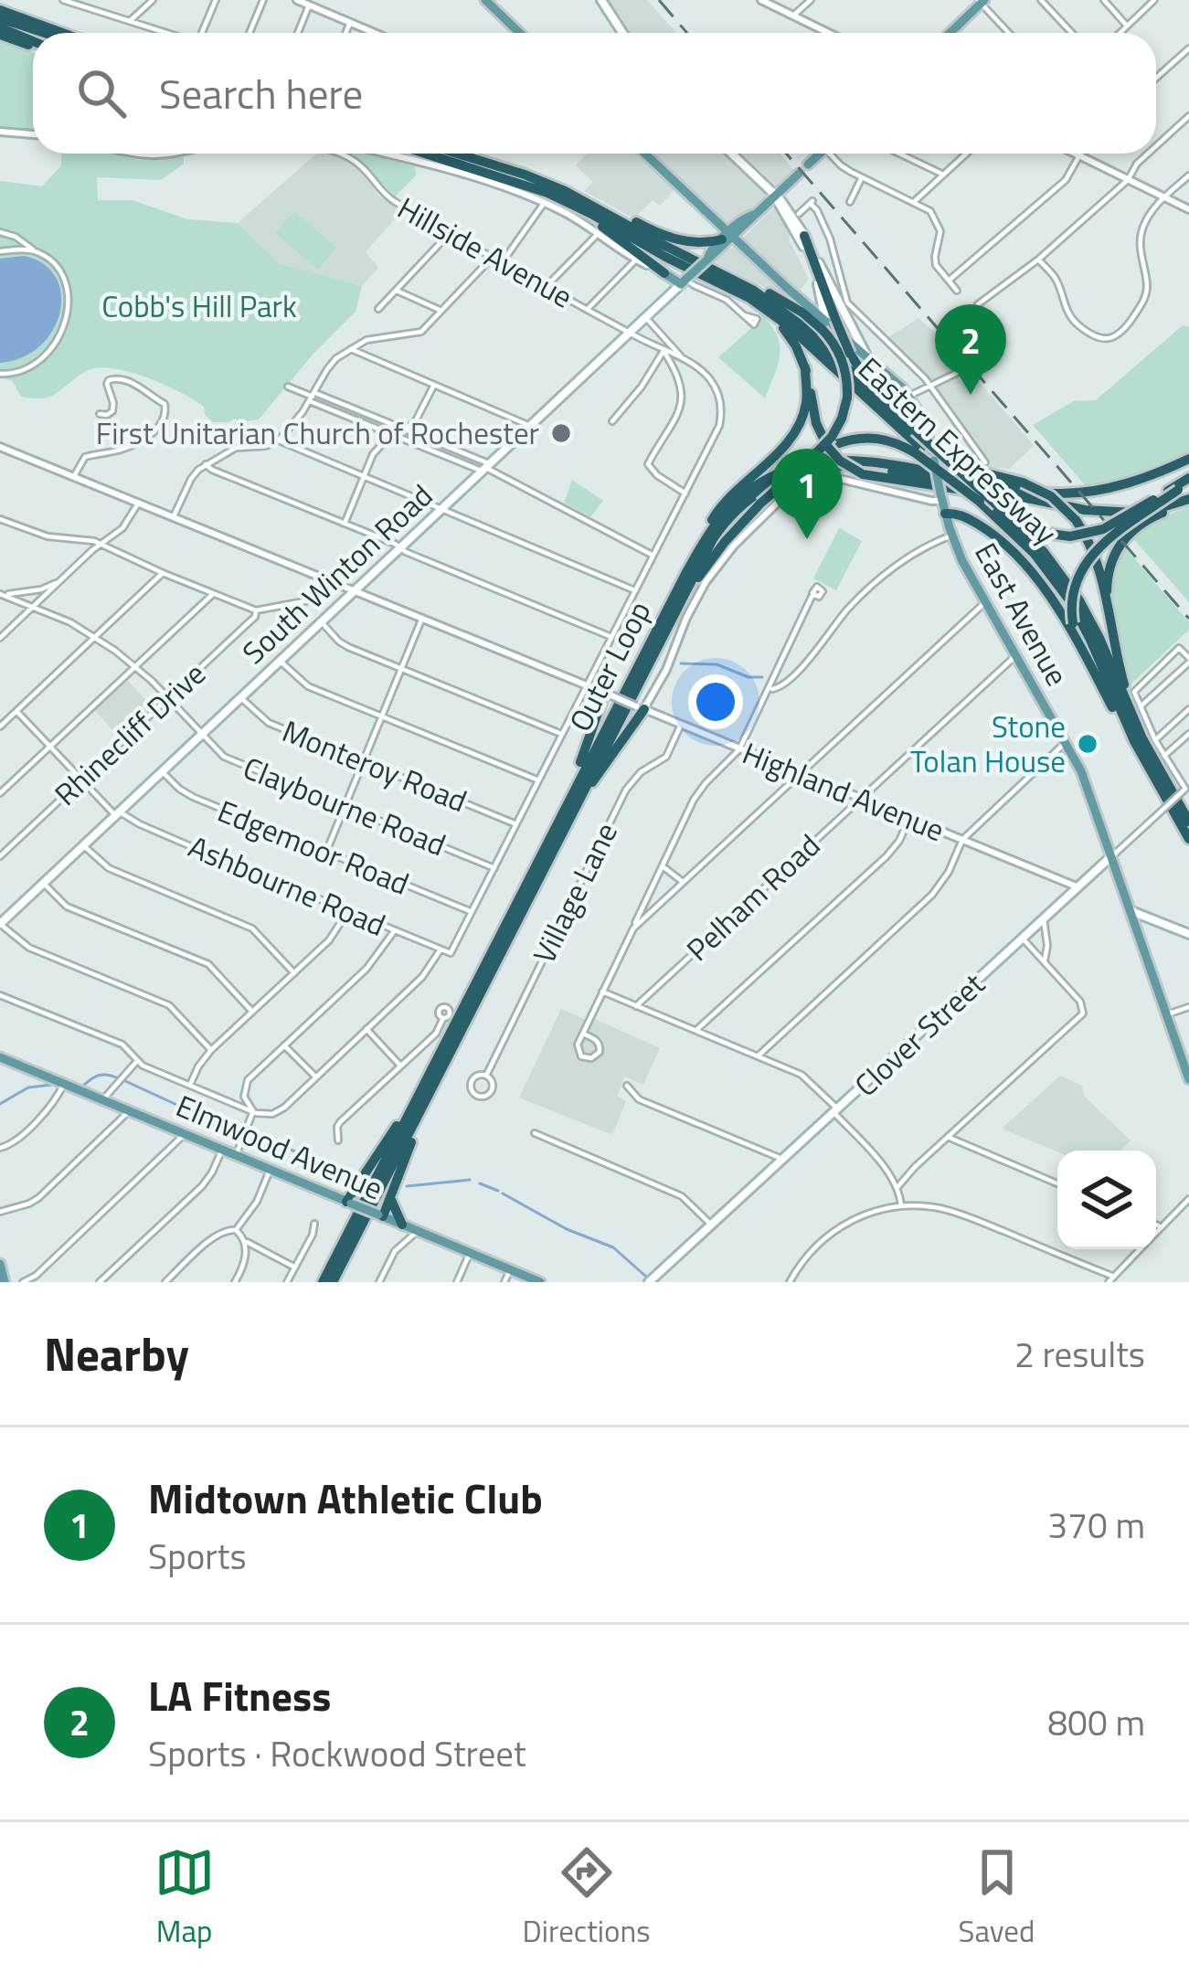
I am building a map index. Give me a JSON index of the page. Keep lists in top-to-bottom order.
{
  "streets": {
    "highway": ["Eastern Expressway", "Outer Loop"],
    "main road": [
      "South Winton Road",
      "East Avenue",
      "Clover Street",
      "Elmwood Avenue"
    ],
    "street": [
      "Hillside Avenue",
      "Rhinecliff Drive",
      "Monteroy Road",
      "Highland Avenue",
      "Claybourne Road",
      "Edgemoor Road",
      "Ashbourne Road",
      "Village Lane",
      "Pelham Road"
    ]
  },
  "crossings": [
    ["Hillside Avenue", "South Winton Road"],
    ["Hillside Avenue", "Monteroy Road"],
    ["Hillside Avenue", "Highland Avenue"],
    ["Hillside Avenue", "Claybourne Road"],
    ["Hillside Avenue", "Edgemoor Road"],
    ["Hillside Avenue", "Ashbourne Road"],
    ["South Winton Road", "East Avenue"],
    ["South Winton Road", "Monteroy Road"],
    ["South Winton Road", "Highland Avenue"],
    ["South Winton Road", "Claybourne Road"],
    ["South Winton Road", "Edgemoor Road"],
    ["South Winton Road", "Ashbourne Road"],
    ["East Avenue", "Pelham Road"],
    ["East Avenue", "Clover Street"],
    ["Rhinecliff Drive", "Claybourne Road"],
    ["Highland Avenue", "Village Lane"],
    ["Highland Avenue", "Pelham Road"],
    ["Highland Avenue", "Clover Street"]
  ],
  "parks": ["Cobb's Hill Park"],
  "places": ["First Unitarian Church of Rochester", "Stone Tolan House"],
  "page": {
    "search": "Search here",
    "pins": ["2", "1"],
    "heading": ["Nearby", "2 results"],
    "list": [
      {
        "mark": "1",
        "name": "Midtown Athletic Club",
        "note": "Sports",
        "value": "370 m"
      },
      {
        "mark": "2",
        "name": "LA Fitness",
        "note": "Sports · Rockwood Street",
        "value": "800 m"
      }
    ],
    "nav": ["Map", "Directions", "Saved"]
  }
}
